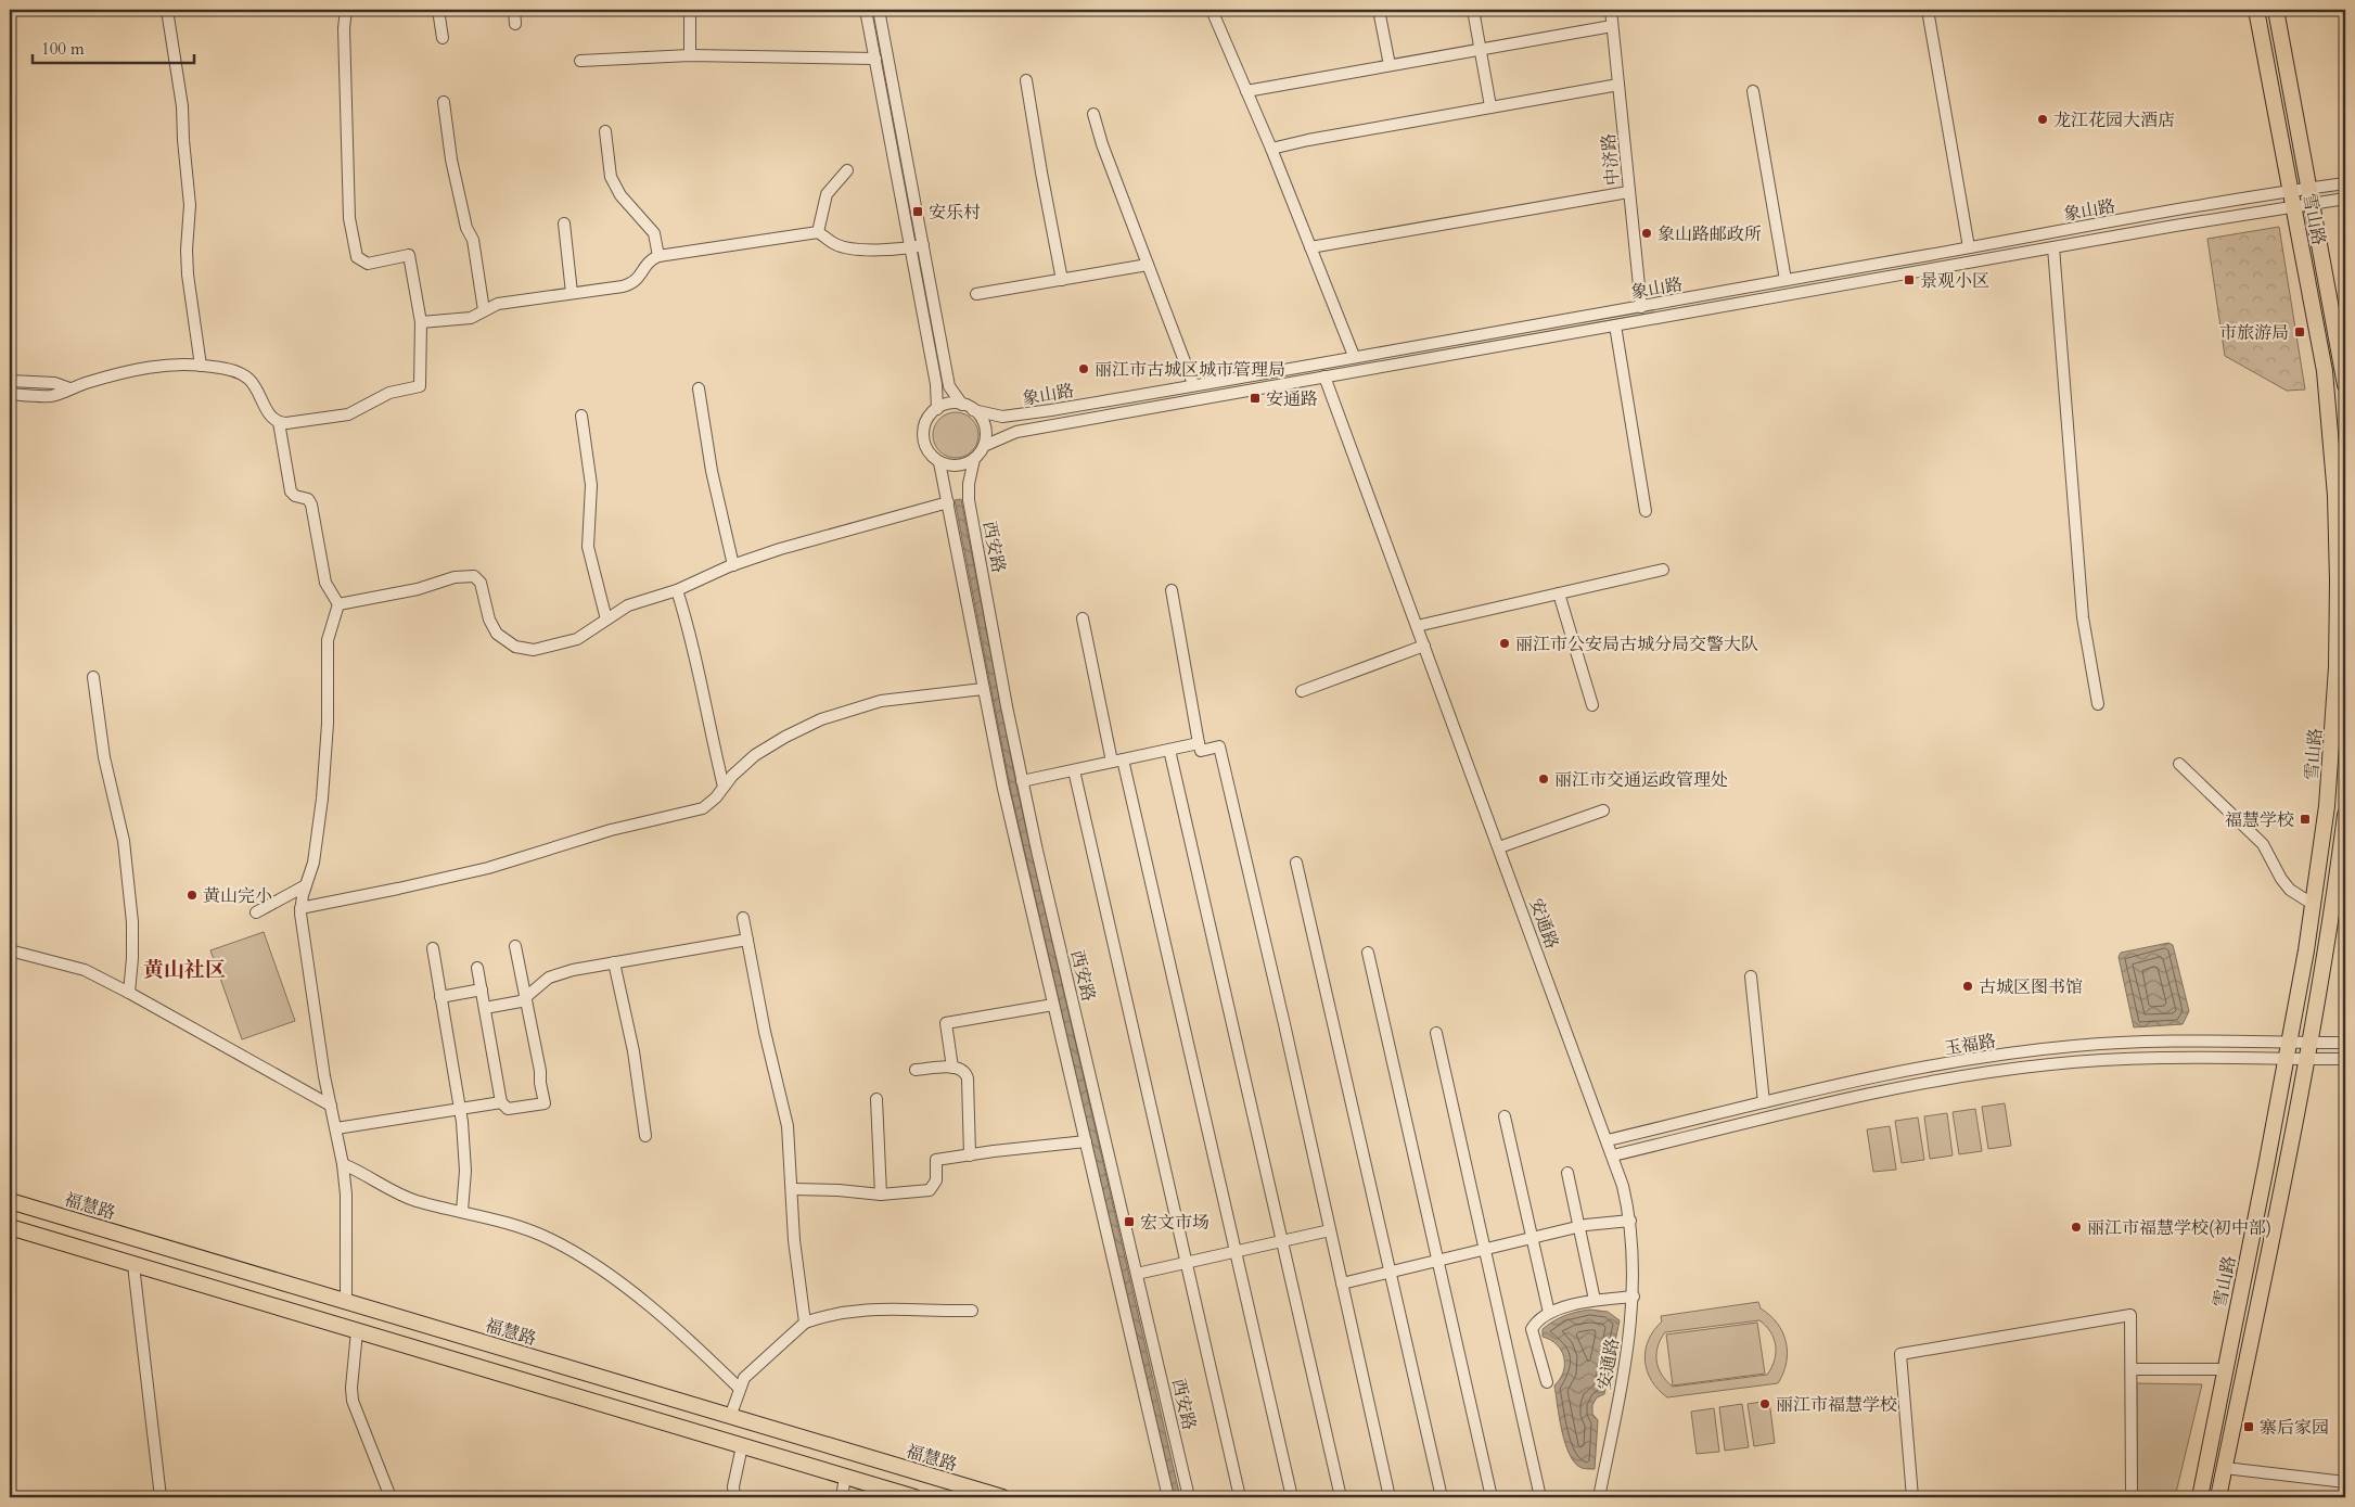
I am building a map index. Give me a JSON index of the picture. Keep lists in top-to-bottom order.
{
  "streets": {
    "main road": ["雪山路", "福慧路"],
    "street": [
      "中济路",
      "象山路",
      "西安路",
      "安通路",
      "玉福路"
    ]
  },
  "crossings": [
    ["中济路", "象山路"],
    ["象山路", "雪山路"],
    ["象山路", "西安路"],
    ["象山路", "安通路"],
    ["雪山路", "玉福路"],
    ["安通路", "玉福路"]
  ],
  "districts": ["黄山社区"],
  "places": {
    "other": [
      "龙江花园大酒店",
      "象山路邮政所",
      "丽江市古城区城市管理局",
      "丽江市公安局古城分局交警大队",
      "丽江市交通运政管理处",
      "黄山完小",
      "古城区图书馆",
      "丽江市福慧学校(初中部)",
      "丽江市福慧学校"
    ],
    "transit": [
      "安乐村",
      "景观小区",
      "市旅游局",
      "安通路",
      "福慧学校",
      "宏文市场",
      "寨后家园"
    ]
  },
  "scale_bar": "100 m"
}
